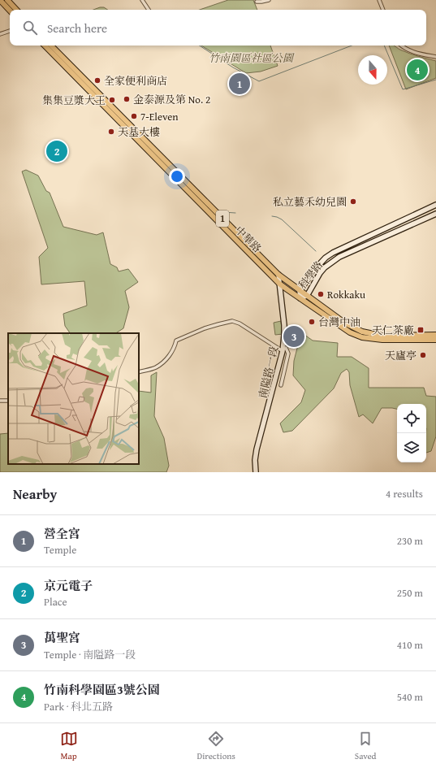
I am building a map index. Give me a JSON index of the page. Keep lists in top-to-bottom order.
{
  "streets": {
    "main road": ["1", "中華路"],
    "street": ["科學路", "南隘路一段"]
  },
  "crossings": [
    ["中華路", "科學路"],
    ["中華路", "南隘路一段"]
  ],
  "parks": ["竹南園區社區公園"],
  "places": {
    "other": [
      "全家便利商店",
      "金泰源及第 No. 2",
      "集集豆漿大王",
      "7-Eleven",
      "天基大樓",
      "私立藝禾幼兒園",
      "Rokkaku",
      "台灣中油",
      "天廬亭"
    ],
    "transit": ["天仁茶廠"]
  },
  "north": "bottom",
  "page": {
    "search": "Search here",
    "pins": [
      "4",
      "1",
      "2",
      "3"
    ],
    "heading": ["Nearby", "4 results"],
    "list": [
      {
        "mark": "1",
        "name": "營全宮",
        "note": "Temple",
        "value": "230 m"
      },
      {
        "mark": "2",
        "name": "京元電子",
        "note": "Place",
        "value": "250 m"
      },
      {
        "mark": "3",
        "name": "萬聖宮",
        "note": "Temple · 南隘路一段",
        "value": "410 m"
      },
      {
        "mark": "4",
        "name": "竹南科學園區3號公園",
        "note": "Park · 科北五路",
        "value": "540 m"
      }
    ],
    "nav": ["Map", "Directions", "Saved"]
  }
}
